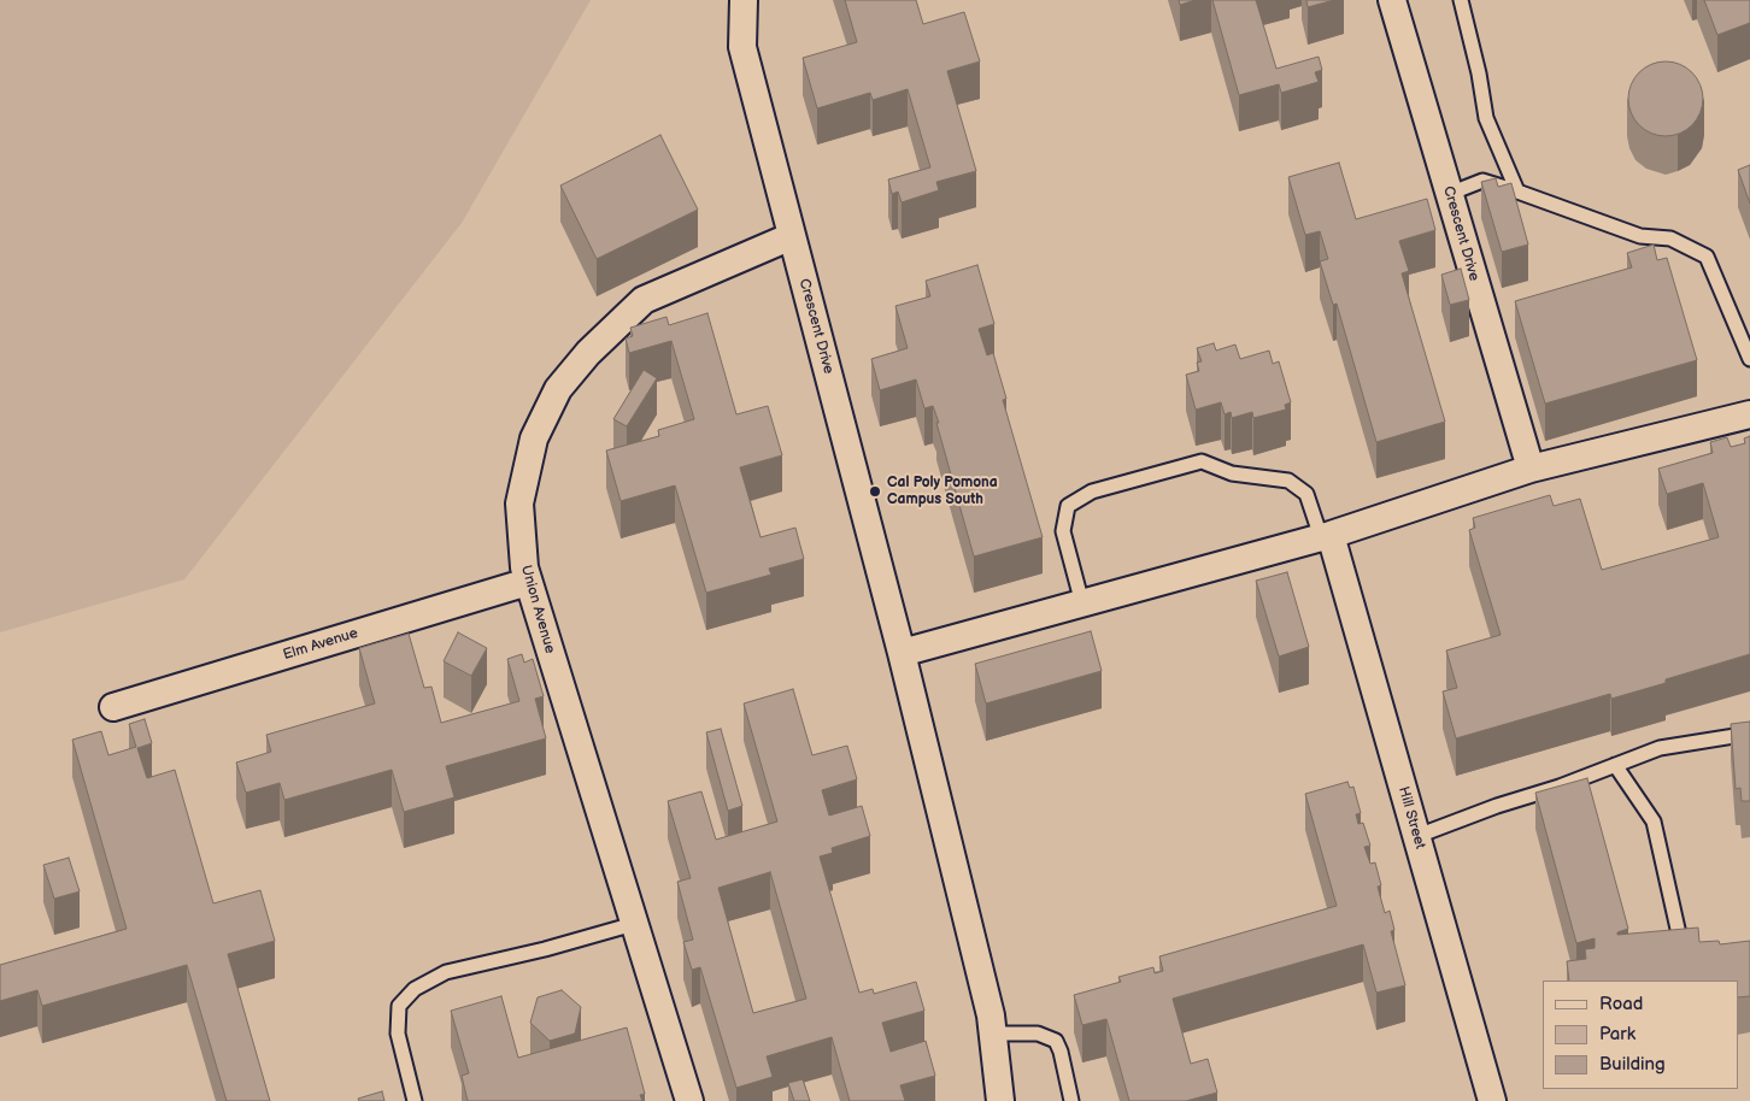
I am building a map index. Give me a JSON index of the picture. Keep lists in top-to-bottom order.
{
  "streets": {
    "street": [
      "Crescent Drive",
      "Union Avenue",
      "Elm Avenue",
      "Hill Street"
    ]
  },
  "crossings": [
    ["Crescent Drive", "Union Avenue"],
    ["Union Avenue", "Elm Avenue"]
  ],
  "places": ["Cal Poly Pomona Campus South"],
  "legend": ["Road", "Park", "Building"]
}
